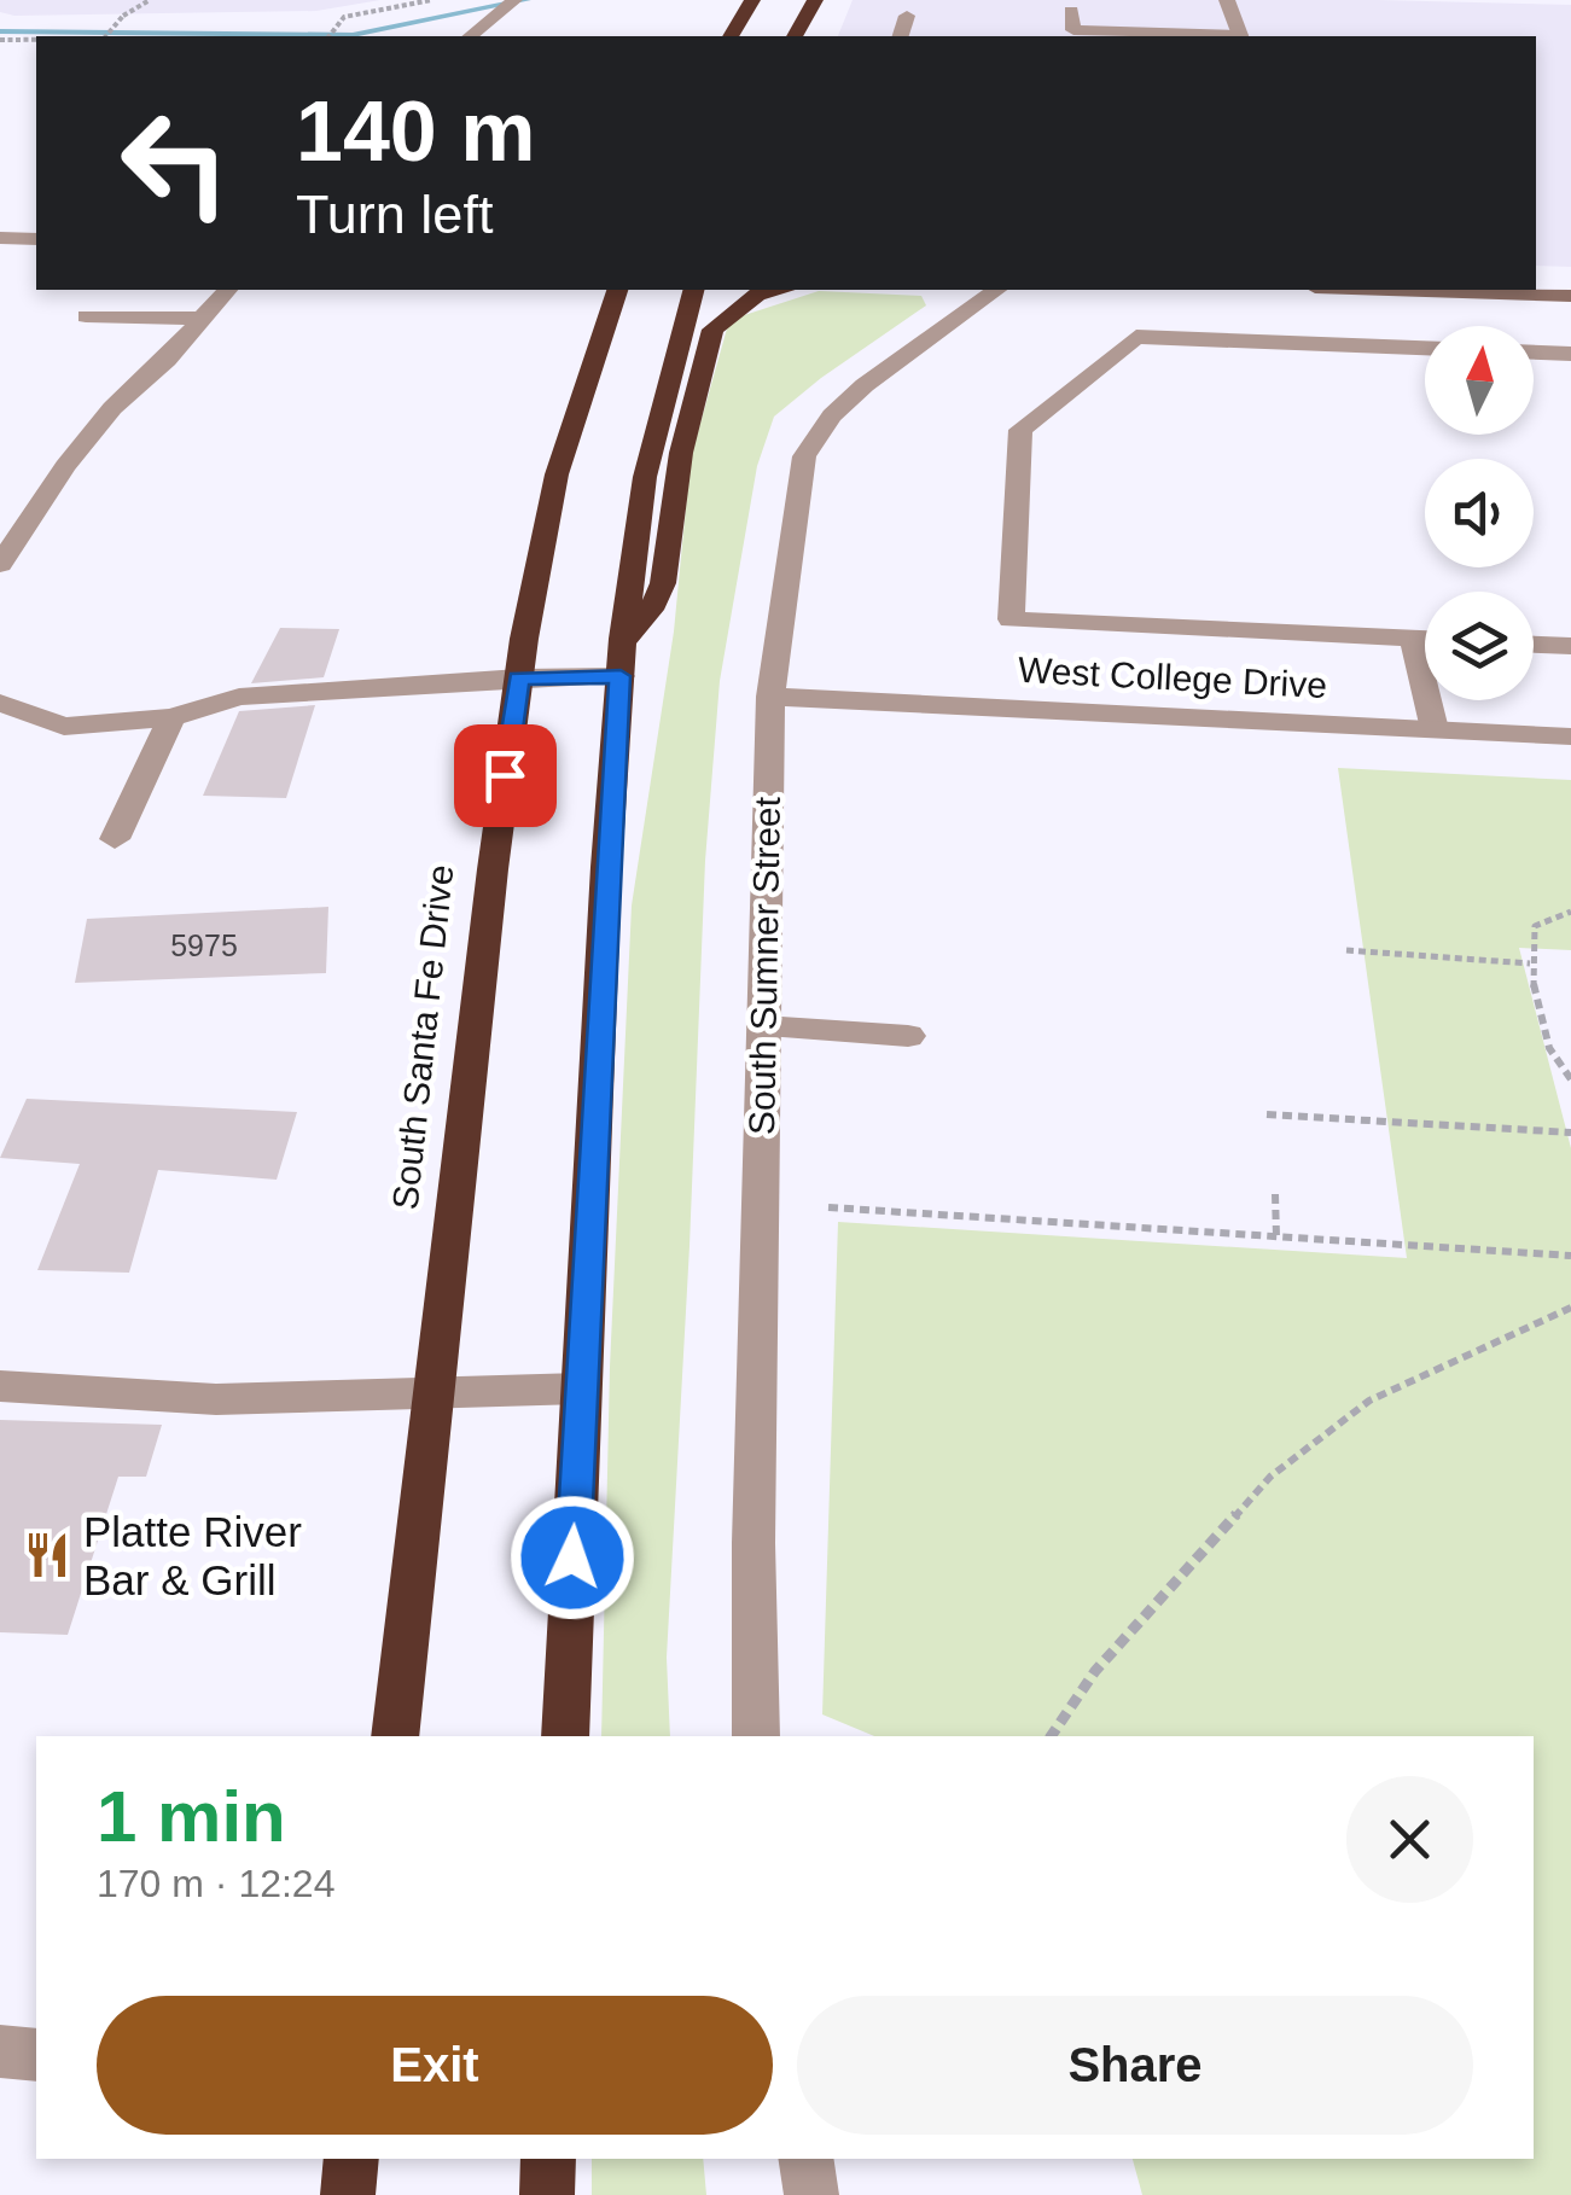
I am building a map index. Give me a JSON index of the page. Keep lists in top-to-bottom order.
{
  "streets": {
    "highway": ["South Santa Fe Drive"],
    "street": ["West College Drive", "South Sumner Street"]
  },
  "crossings": [
    ["West College Drive", "South Sumner Street"]
  ],
  "places": {
    "restaurant": ["Platte River Bar & Grill"]
  },
  "house_numbers": ["5975"],
  "north": "top",
  "page": {
    "turn": ["140 m", "Turn left"],
    "heading": ["1 min", "170 m · 12:24"],
    "buttons": ["Exit", "Share"]
  }
}
